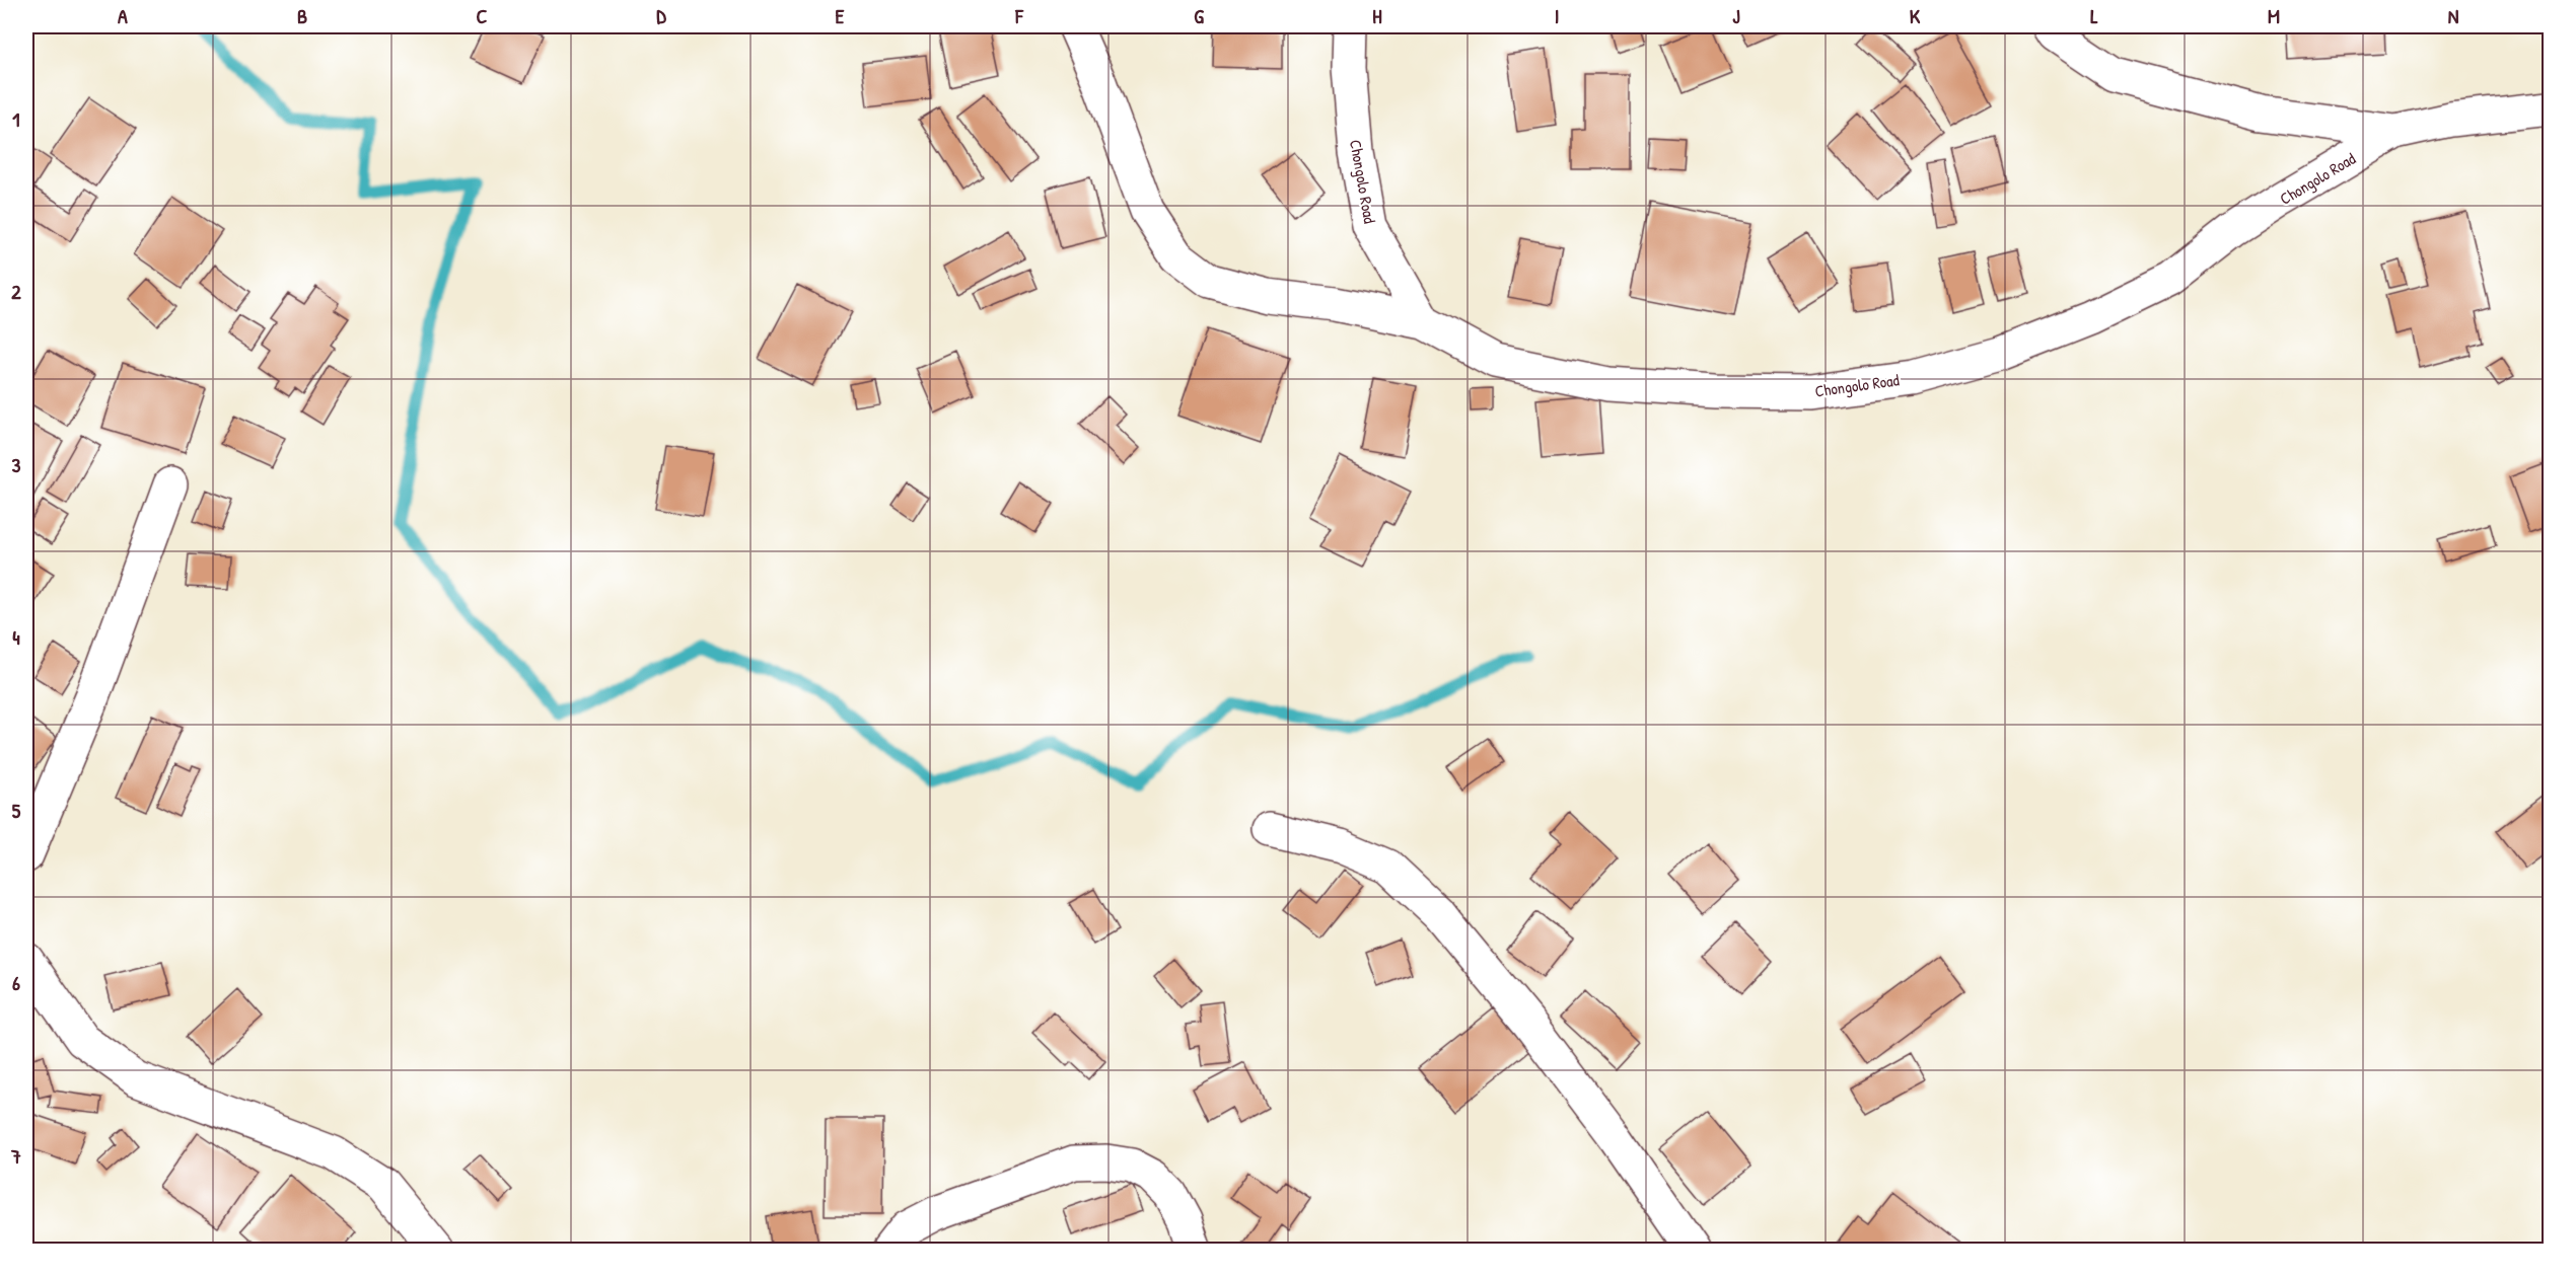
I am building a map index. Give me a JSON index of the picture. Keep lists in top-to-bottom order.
{
  "streets": {
    "street": ["Chongolo Road"]
  },
  "grid": {
    "columns": [
      "A",
      "B",
      "C",
      "D",
      "E",
      "F",
      "G",
      "H",
      "I",
      "J",
      "K",
      "L",
      "M",
      "N"
    ],
    "rows": [
      "1",
      "2",
      "3",
      "4",
      "5",
      "6",
      "7"
    ]
  }
}
